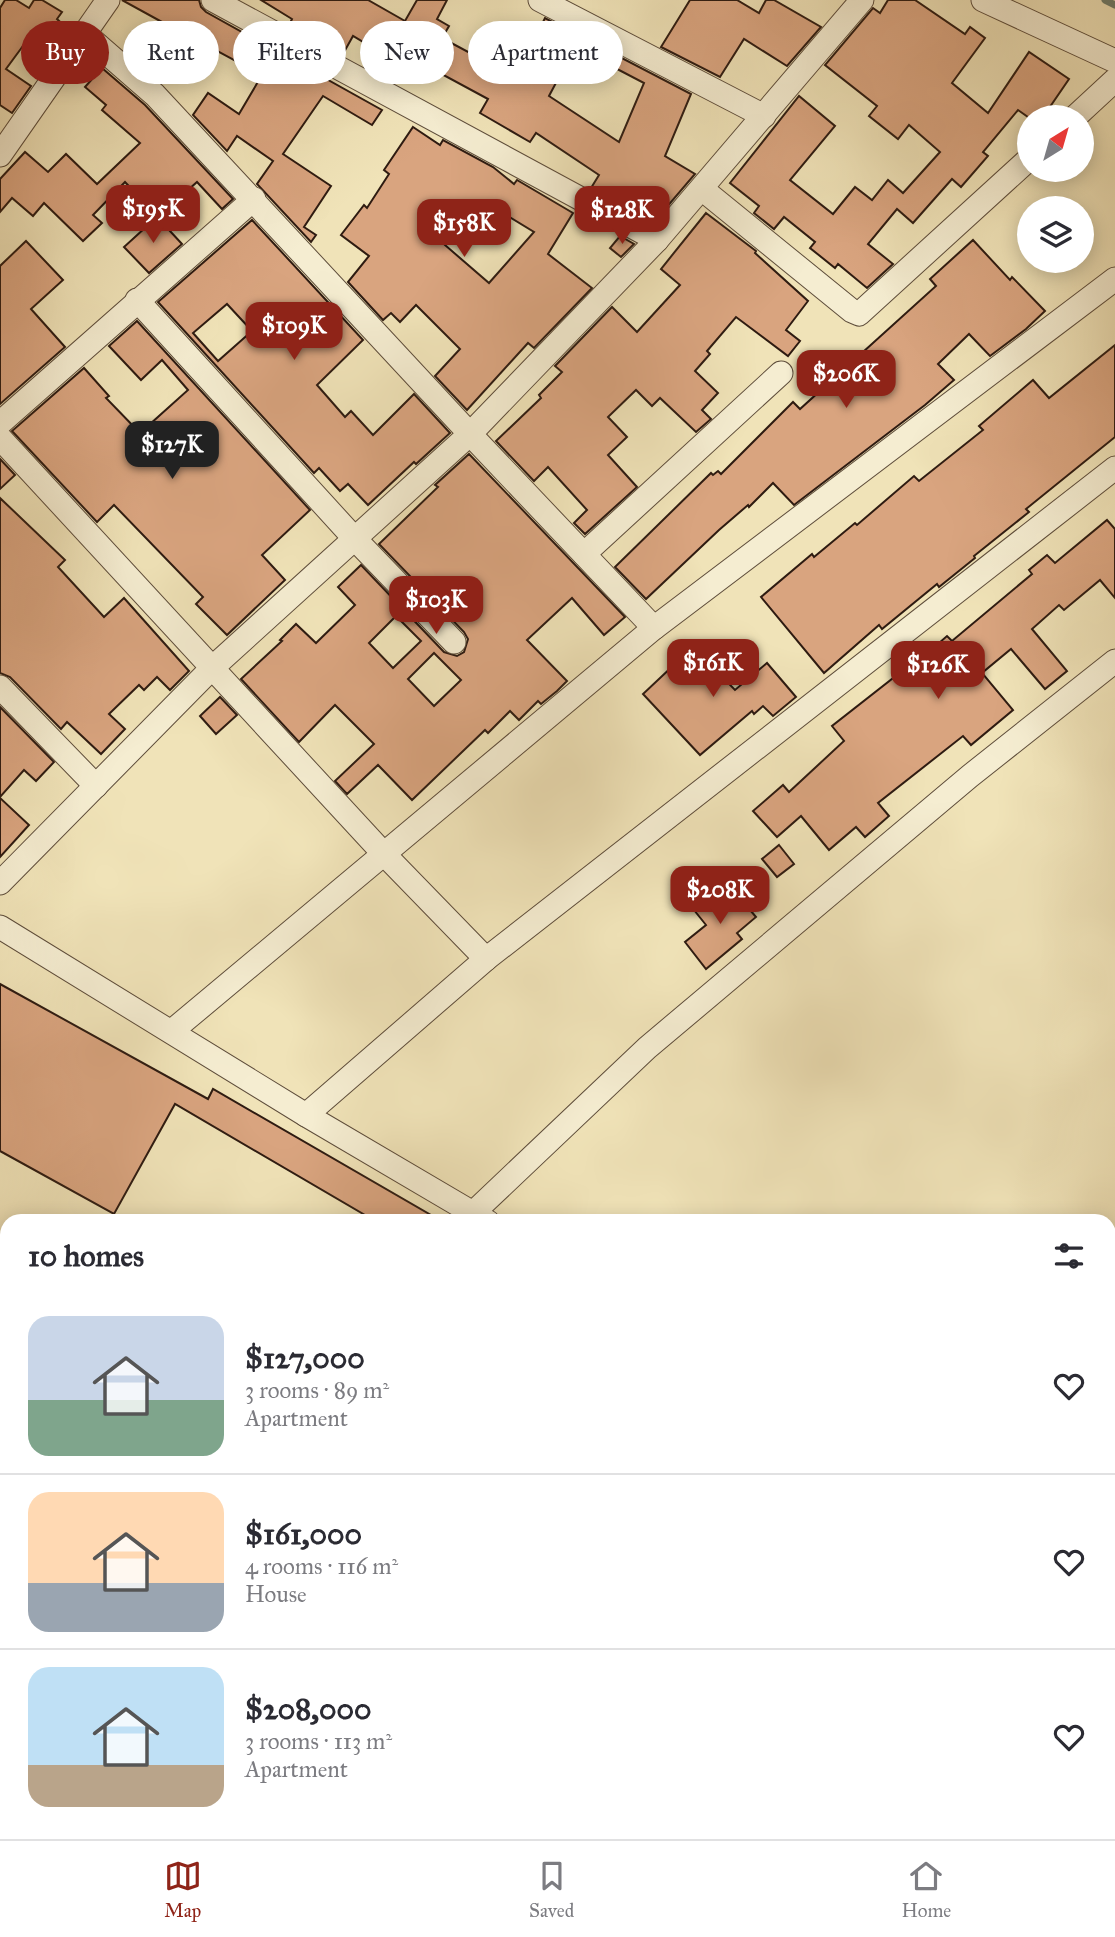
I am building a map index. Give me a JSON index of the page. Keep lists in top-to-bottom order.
{
  "north": "top right",
  "page": {
    "chip": [
      "Buy",
      "Rent",
      "Filters",
      "New",
      "Apartment"
    ],
    "price": [
      "$195K",
      "$128K",
      "$158K",
      "$109K",
      "$206K",
      "$127K",
      "$103K",
      "$161K",
      "$126K",
      "$208K"
    ],
    "heading": "10 homes",
    "list": [
      {
        "name": "$127,000",
        "note": "3 rooms · 89 m² · Apartment"
      },
      {
        "name": "$161,000",
        "note": "4 rooms · 116 m² · House"
      },
      {
        "name": "$208,000",
        "note": "3 rooms · 113 m² · Apartment"
      }
    ],
    "tabs": ["Map", "Saved", "Home"]
  }
}
